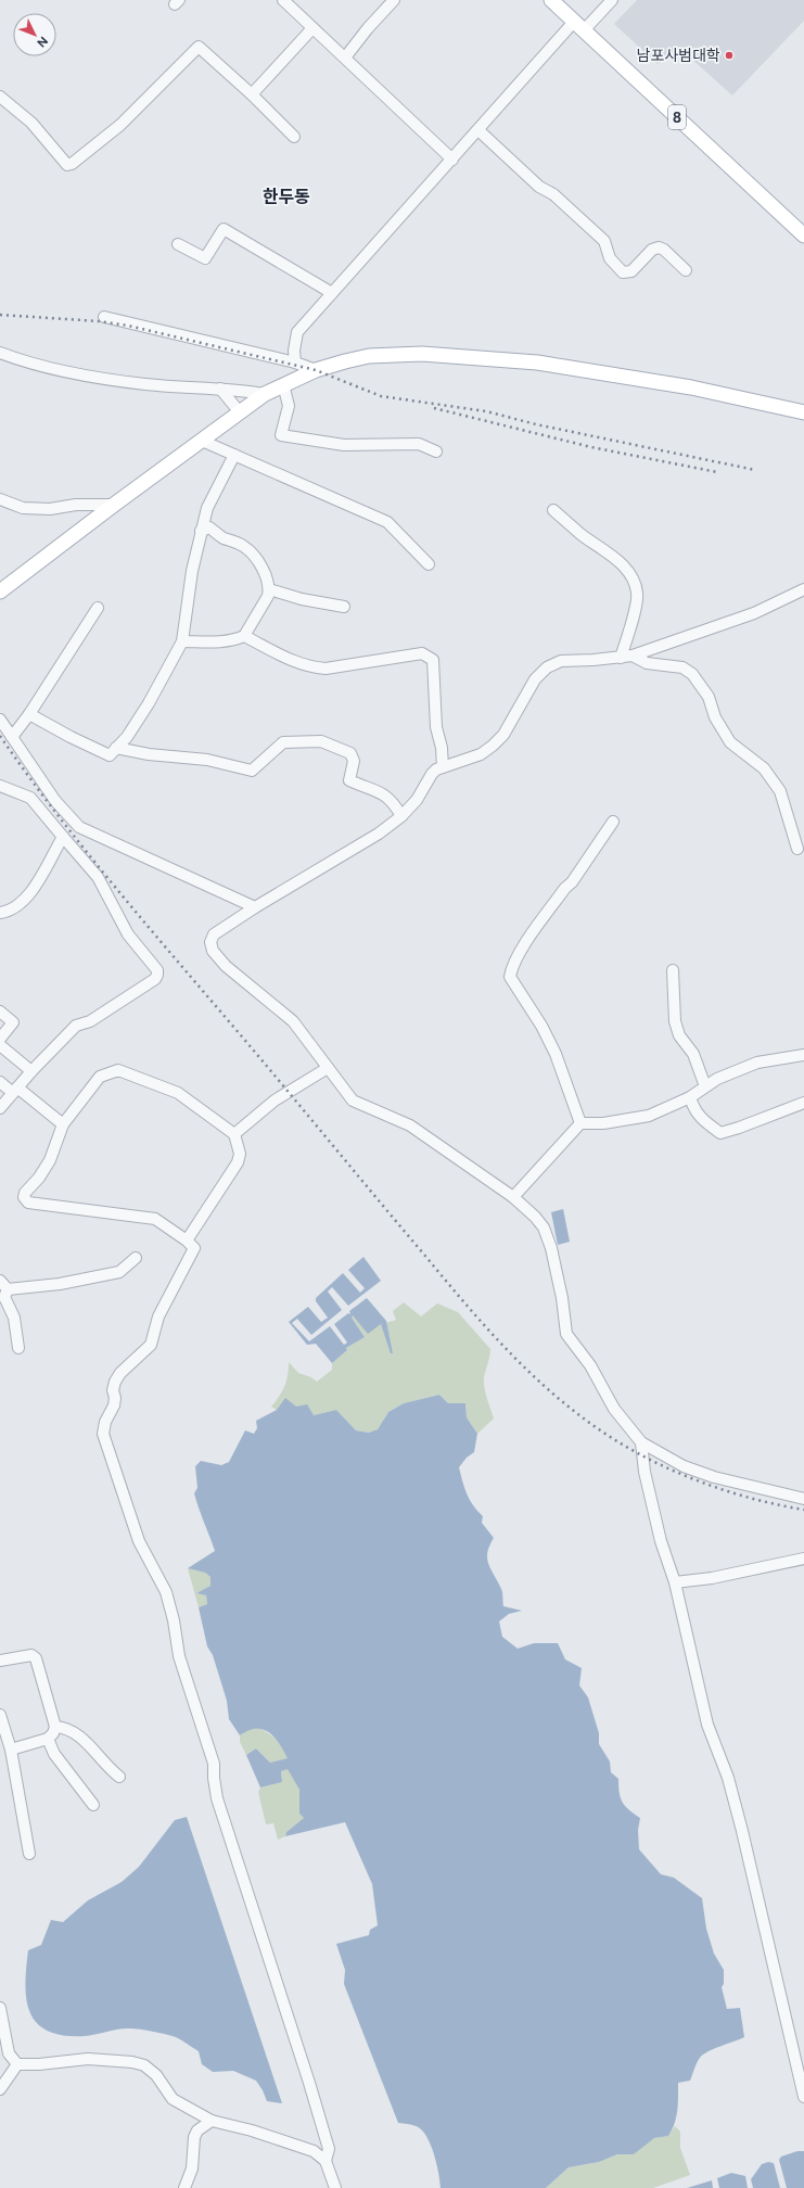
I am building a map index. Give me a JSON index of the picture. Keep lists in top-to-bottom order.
{
  "streets": {
    "main road": ["8"]
  },
  "districts": ["한두동"],
  "places": ["남포사범대학"],
  "north": "bottom right"
}
